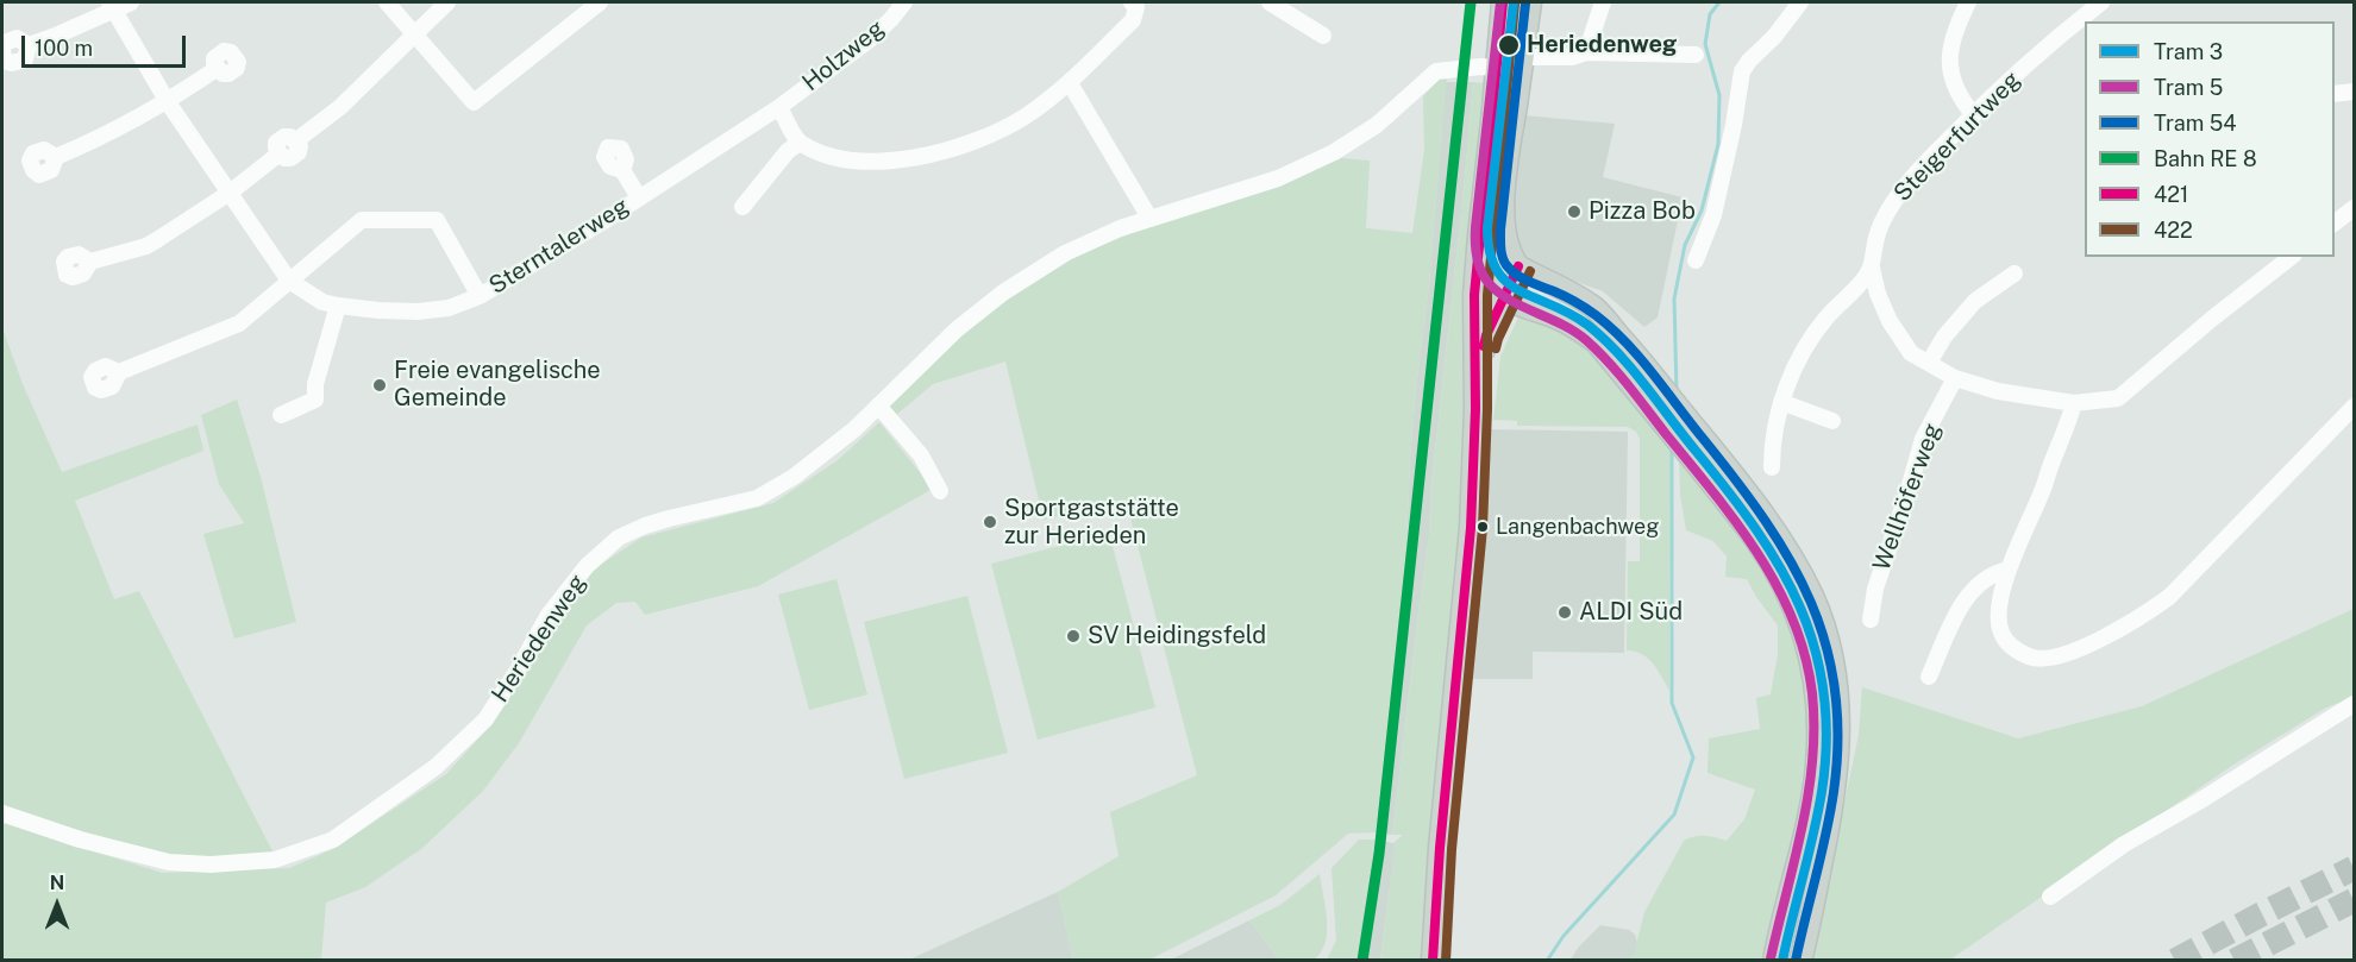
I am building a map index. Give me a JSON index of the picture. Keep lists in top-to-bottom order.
{
  "streets": {
    "street": [
      "Holzweg",
      "Steigerfurtweg",
      "Sterntalerweg",
      "Wellhöferweg",
      "Heriedenweg"
    ]
  },
  "crossings": [
    ["Holzweg", "Sterntalerweg"]
  ],
  "places": [
    "Heriedenweg",
    "Pizza Bob",
    "Freie evangelische Gemeinde",
    "Sportgaststätte zur Herieden",
    "Langenbachweg",
    "ALDI Süd",
    "SV Heidingsfeld"
  ],
  "lines": [
    "tram line 3",
    "tram line 5",
    "transit line 421",
    "tram line 54",
    "transit line 422"
  ],
  "legend": [
    "Tram 3",
    "Tram 5",
    "Tram 54",
    "Bahn RE 8",
    "421",
    "422"
  ],
  "scale_bar": "100 m",
  "north": "top"
}
